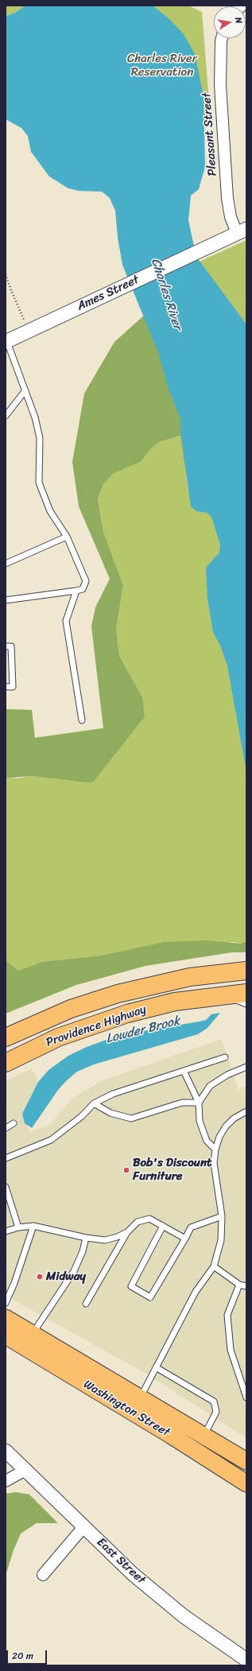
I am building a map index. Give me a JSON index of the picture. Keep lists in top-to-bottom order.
{
  "streets": {
    "highway": ["Providence Highway"],
    "main road": ["Washington Street"],
    "street": ["Pleasant Street", "Ames Street", "East Street"]
  },
  "crossings": [
    ["Pleasant Street", "Ames Street"]
  ],
  "water": ["Charles River", "Lowder Brook"],
  "parks": ["Charles River Reservation"],
  "places": ["Bob's Discount Furniture", "Midway"],
  "scale_bar": "20 m",
  "north": "right"
}
